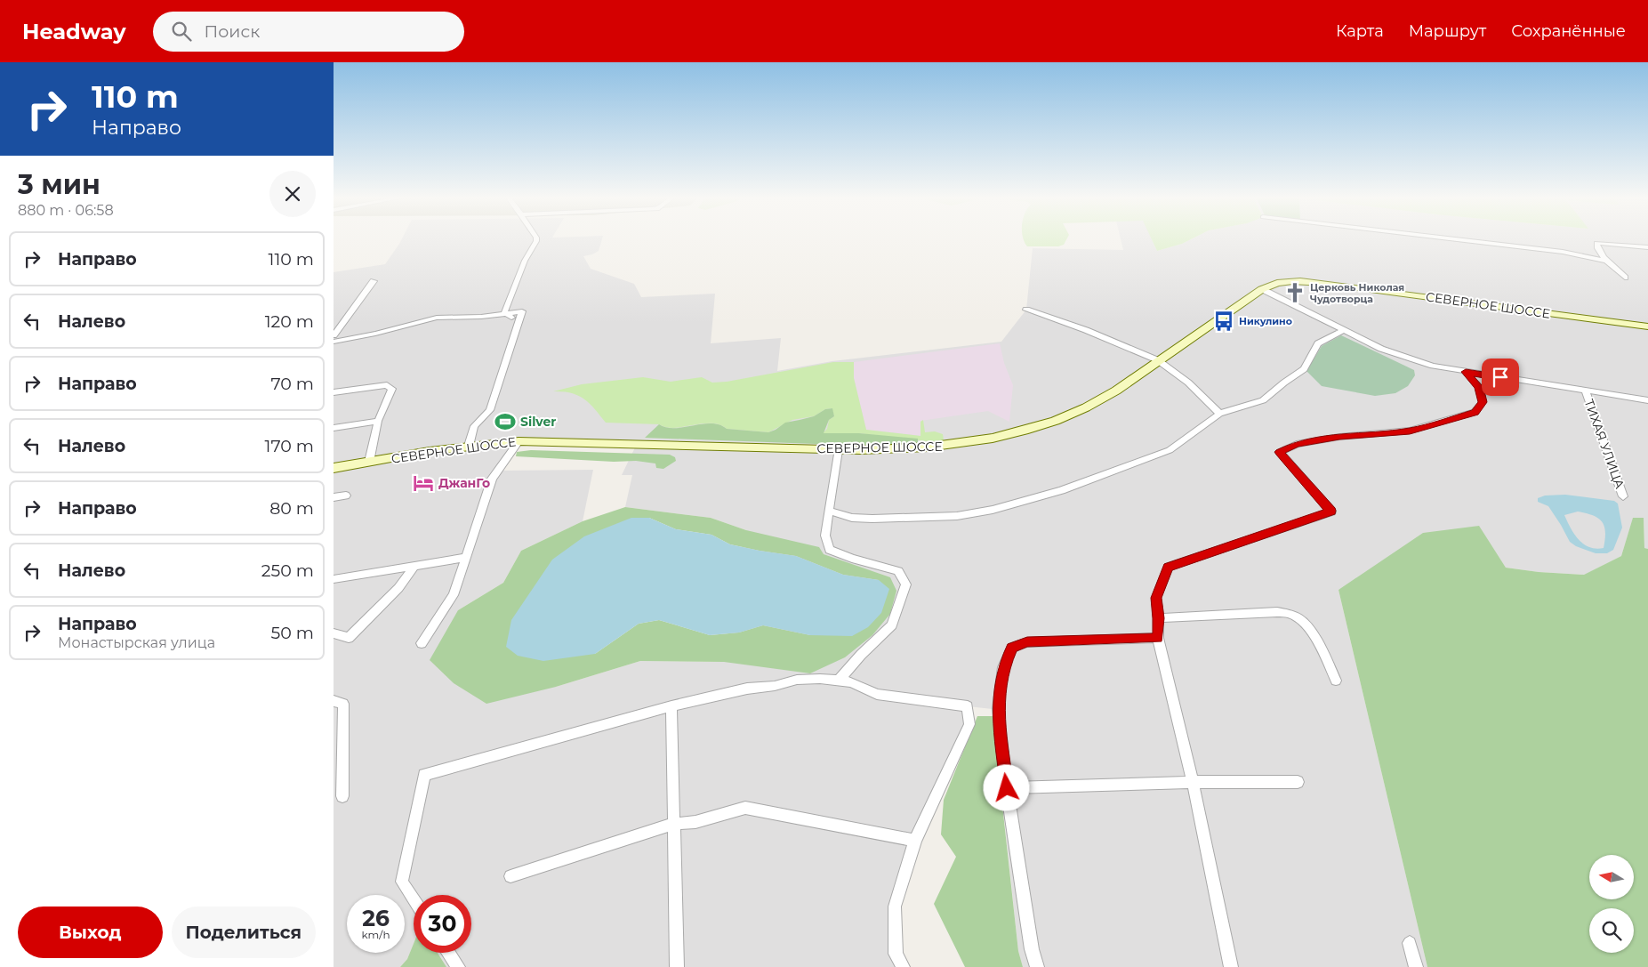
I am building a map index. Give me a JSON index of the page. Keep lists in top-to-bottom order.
{
  "streets": {
    "main road": ["СЕВЕРНОЕ ШОССЕ"],
    "street": ["ТИХАЯ УЛИЦА"]
  },
  "places": {
    "church": ["Церковь Николая Чудотворца"],
    "bus stop": ["Никулино"],
    "sports": ["Silver"],
    "hotel": ["ДжанГо"]
  },
  "north": "left",
  "page": {
    "header": "Headway",
    "search": "Поиск",
    "nav": ["Карта", "Маршрут", "Сохранённые"],
    "turn": ["110 m", "Направо"],
    "heading": ["3 мин", "880 m · 06:58"],
    "list": [
      {
        "name": "Направо",
        "value": "110 m"
      },
      {
        "name": "Налево",
        "value": "120 m"
      },
      {
        "name": "Направо",
        "value": "70 m"
      },
      {
        "name": "Налево",
        "value": "170 m"
      },
      {
        "name": "Направо",
        "value": "80 m"
      },
      {
        "name": "Налево",
        "value": "250 m"
      },
      {
        "name": "Направо",
        "note": "Монастырская улица",
        "value": "50 m"
      }
    ],
    "speed": "26 km/h",
    "limit": "30",
    "buttons": ["Выход", "Поделиться"]
  }
}
